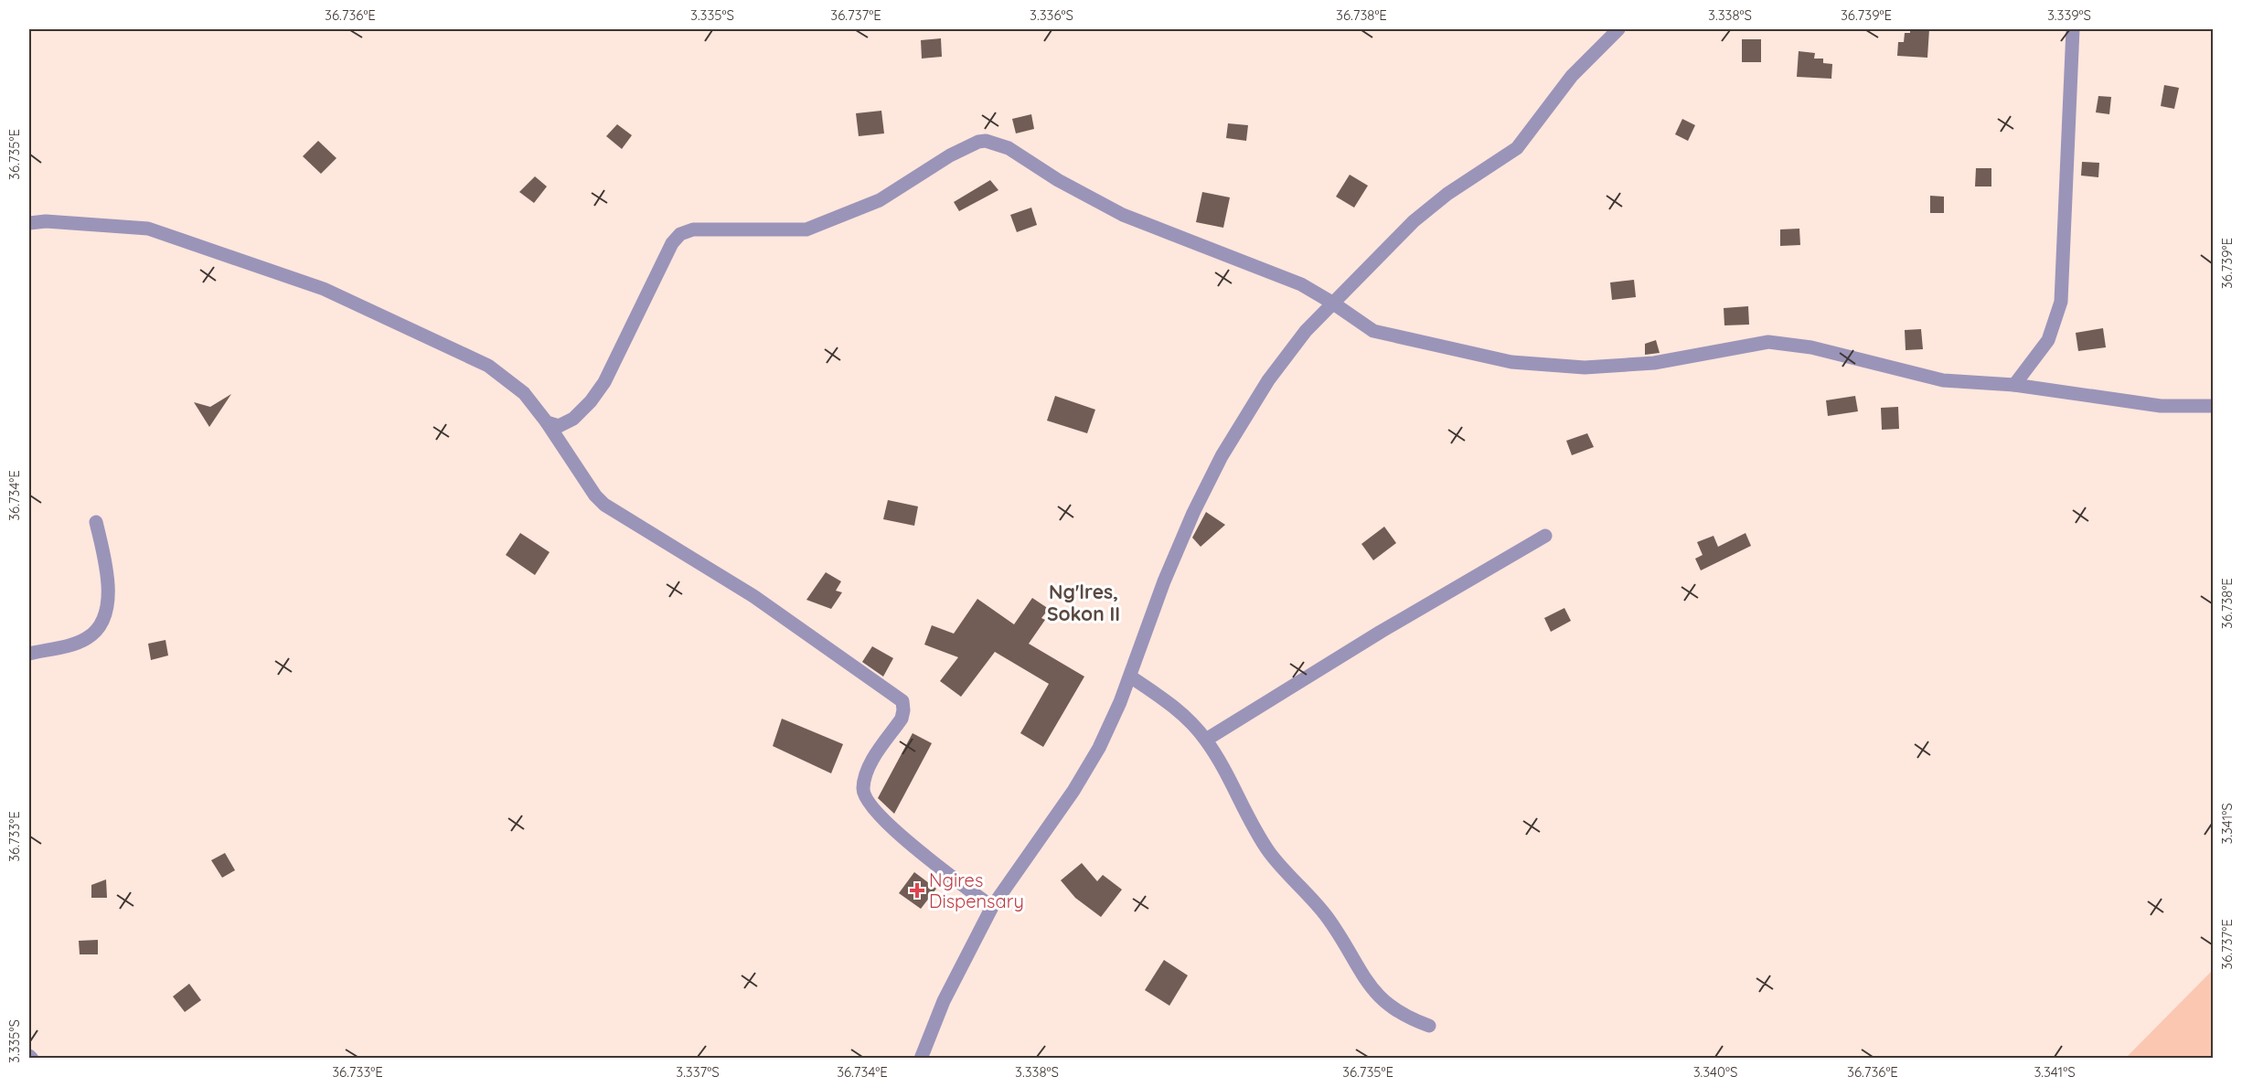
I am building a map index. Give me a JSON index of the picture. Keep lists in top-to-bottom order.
{
  "districts": ["Ng'lres, Sokon II"],
  "places": {
    "health": ["Ngires Dispensary"]
  },
  "coordinates": [
    "36.736°E",
    "3.335°S",
    "36.737°E",
    "3.336°S",
    "36.738°E",
    "3.338°S",
    "36.739°E",
    "3.339°S",
    "36.735°E",
    "36.734°E",
    "3.341°S",
    "36.733°E",
    "3.337°S",
    "3.340°S"
  ]
}
